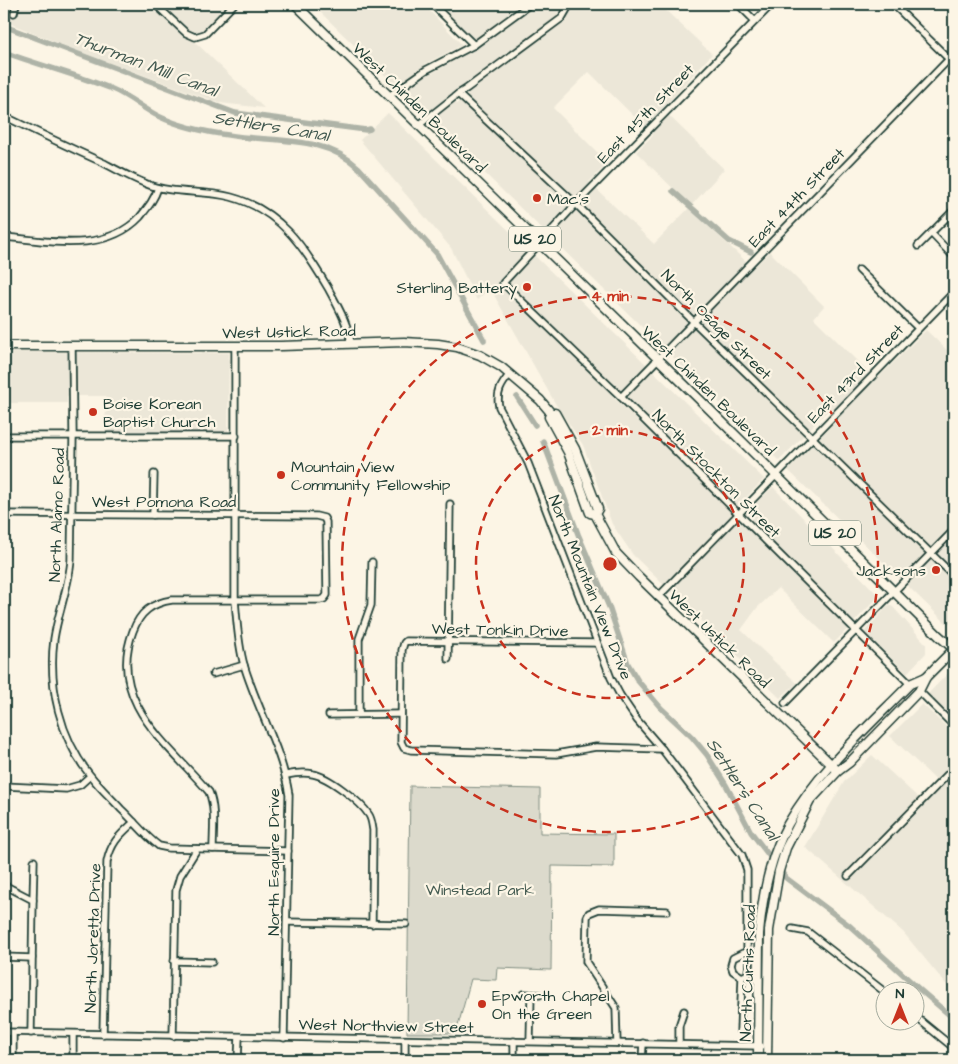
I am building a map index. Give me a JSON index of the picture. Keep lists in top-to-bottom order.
{
  "streets": {
    "main road": [
      "West Chinden Boulevard",
      "US 20",
      "West Ustick Road",
      "North Curtis Road"
    ],
    "street": [
      "East 45th Street",
      "East 44th Street",
      "North Osage Street",
      "East 43rd Street",
      "North Stockton Street",
      "West Pomona Road",
      "North Alamo Road",
      "North Mountain View Drive",
      "West Tonkin Drive",
      "North Esquire Drive",
      "North Joretta Drive",
      "West Northview Street"
    ]
  },
  "crossings": [
    ["West Chinden Boulevard", "East 45th Street"],
    ["West Chinden Boulevard", "East 44th Street"],
    ["West Chinden Boulevard", "East 43rd Street"],
    ["West Chinden Boulevard", "North Curtis Road"],
    ["East 45th Street", "North Osage Street"],
    ["East 45th Street", "North Stockton Street"],
    ["East 44th Street", "North Osage Street"],
    ["East 44th Street", "North Stockton Street"],
    ["North Osage Street", "East 43rd Street"],
    ["West Ustick Road", "East 43rd Street"],
    ["West Ustick Road", "North Alamo Road"],
    ["West Ustick Road", "North Mountain View Drive"],
    ["West Ustick Road", "North Esquire Drive"],
    ["West Ustick Road", "North Curtis Road"],
    ["East 43rd Street", "North Stockton Street"],
    ["North Stockton Street", "North Curtis Road"],
    ["West Pomona Road", "North Alamo Road"],
    ["West Pomona Road", "North Esquire Drive"],
    ["North Alamo Road", "North Esquire Drive"],
    ["North Alamo Road", "North Joretta Drive"],
    ["North Mountain View Drive", "West Tonkin Drive"],
    ["North Mountain View Drive", "North Curtis Road"],
    ["North Esquire Drive", "West Northview Street"],
    ["North Joretta Drive", "West Northview Street"],
    ["North Curtis Road", "West Northview Street"]
  ],
  "water": ["Thurman Mill Canal", "Settlers Canal"],
  "parks": ["Winstead Park"],
  "places": [
    "Mac's",
    "Sterling Battery",
    "Boise Korean Baptist Church",
    "Mountain View Community Fellowship",
    "Jacksons",
    "Epworth Chapel On the Green"
  ],
  "north": "top",
  "rings": ["4 min", "2 min"]
}
